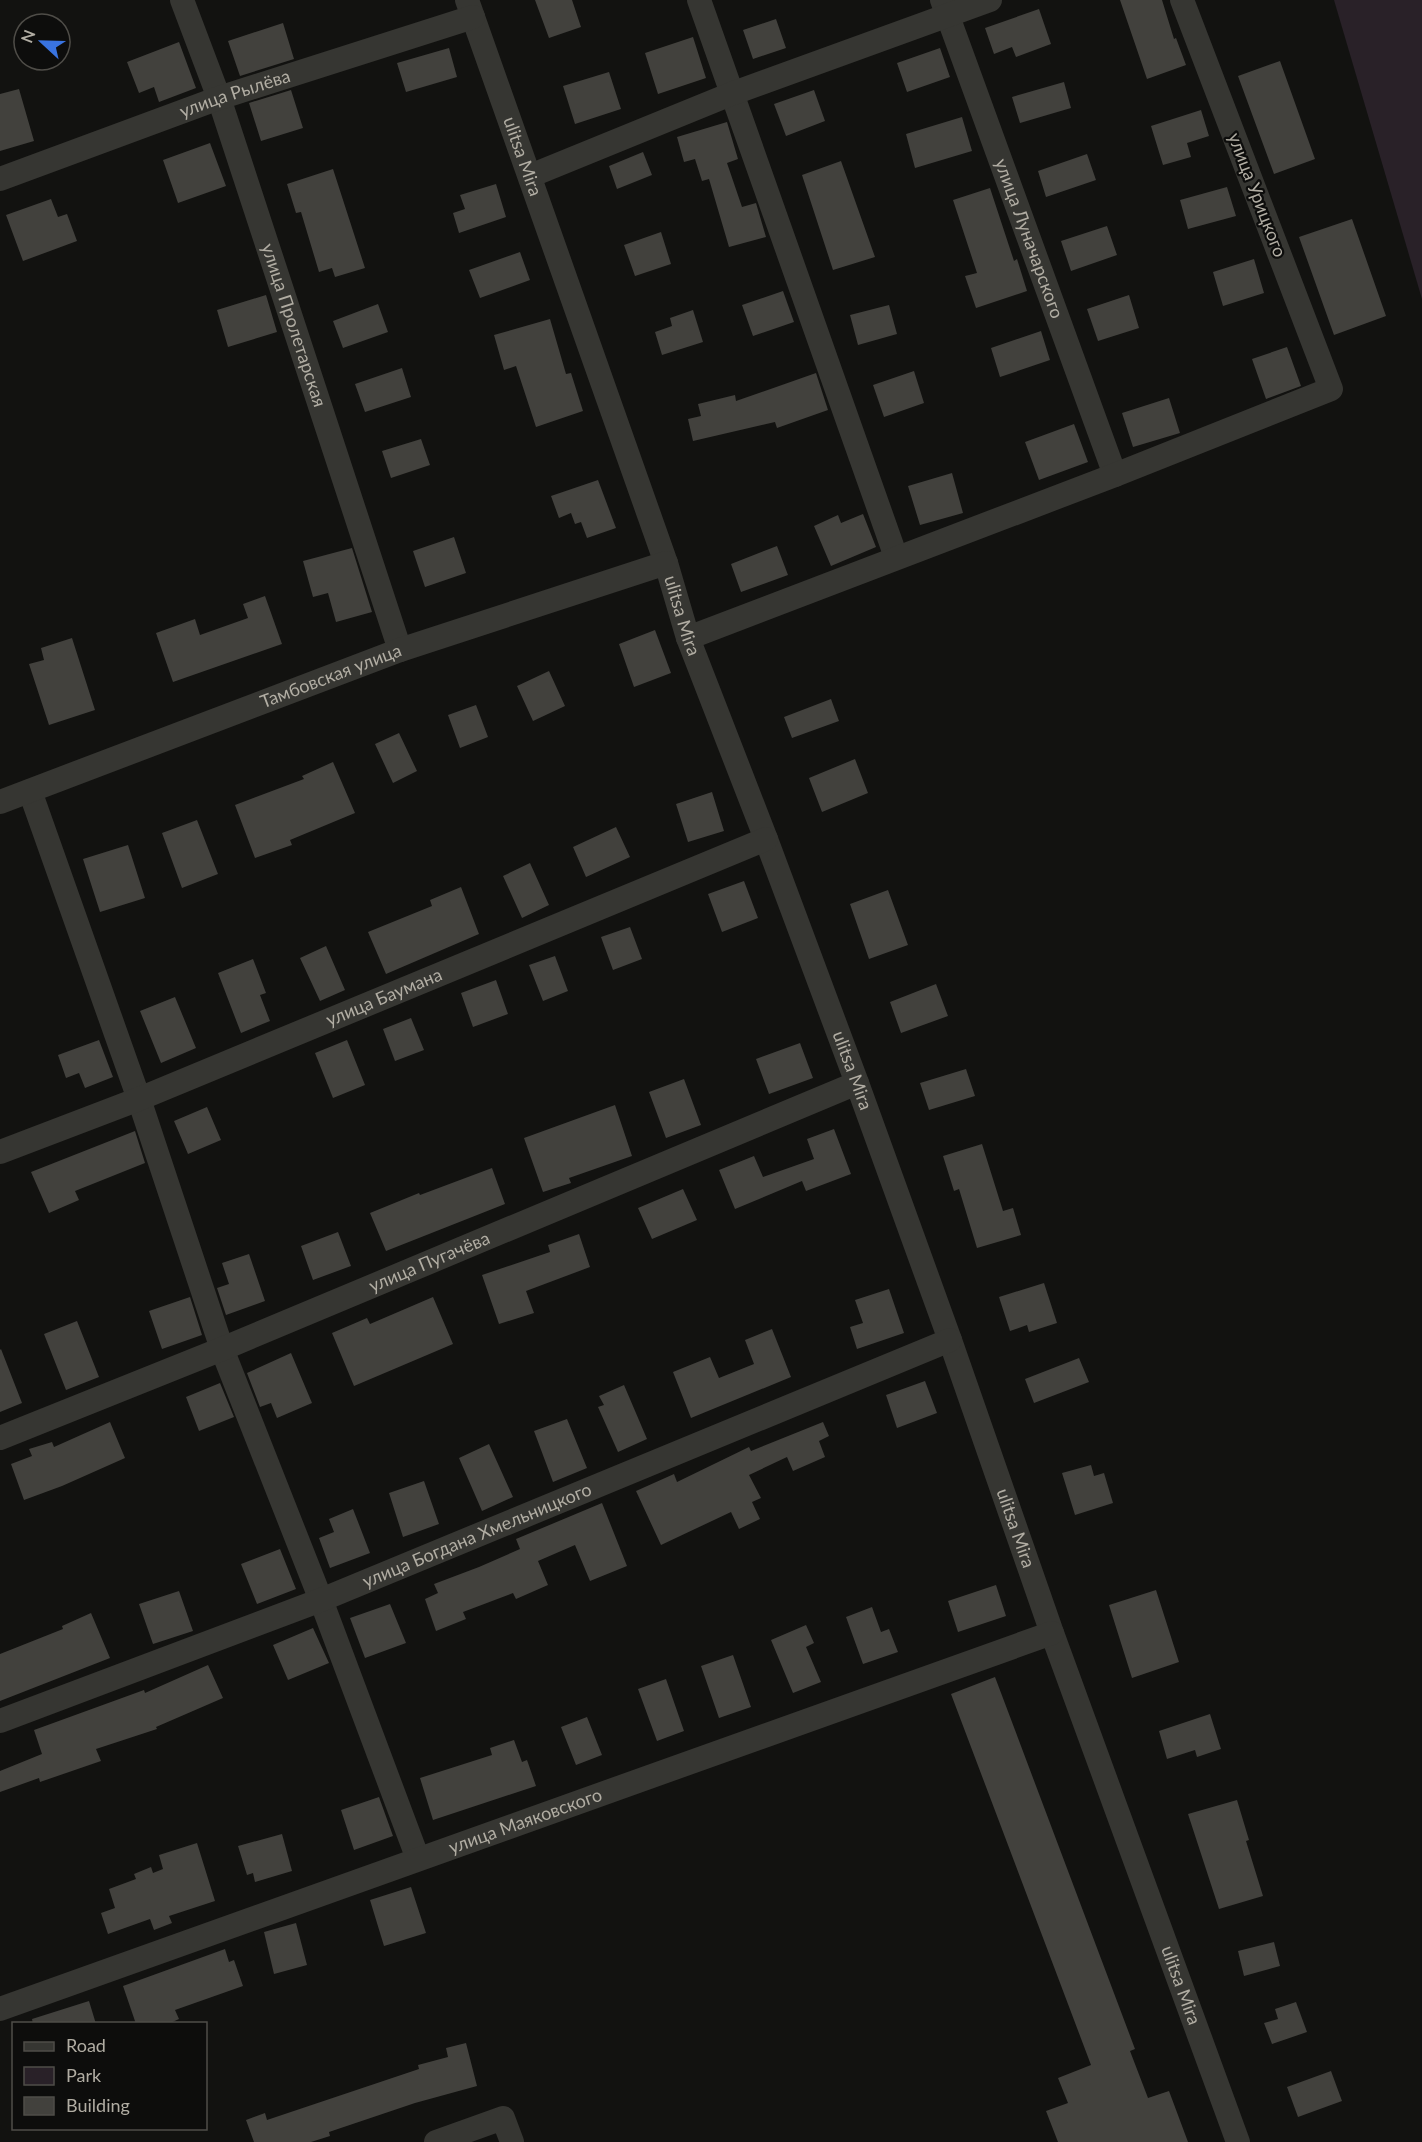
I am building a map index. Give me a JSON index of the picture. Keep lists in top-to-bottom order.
{
  "streets": {
    "street": [
      "улица Рылёва",
      "ulitsa Mira",
      "улица Урицкого",
      "улица Луначарского",
      "улица Пролетарская",
      "Тамбовская улица",
      "улица Баумана",
      "улица Пугачёва",
      "улица Богдана Хмельницкого",
      "улица Маяковского"
    ]
  },
  "crossings": [
    ["улица Рылёва", "ulitsa Mira"],
    ["улица Рылёва", "улица Пролетарская"],
    ["ulitsa Mira", "Тамбовская улица"],
    ["ulitsa Mira", "улица Баумана"],
    ["ulitsa Mira", "улица Пугачёва"],
    ["ulitsa Mira", "улица Богдана Хмельницкого"],
    ["ulitsa Mira", "улица Маяковского"],
    ["улица Урицкого", "улица Луначарского"],
    ["улица Пролетарская", "Тамбовская улица"]
  ],
  "legend": ["Road", "Park", "Building"],
  "north": "left"
}
